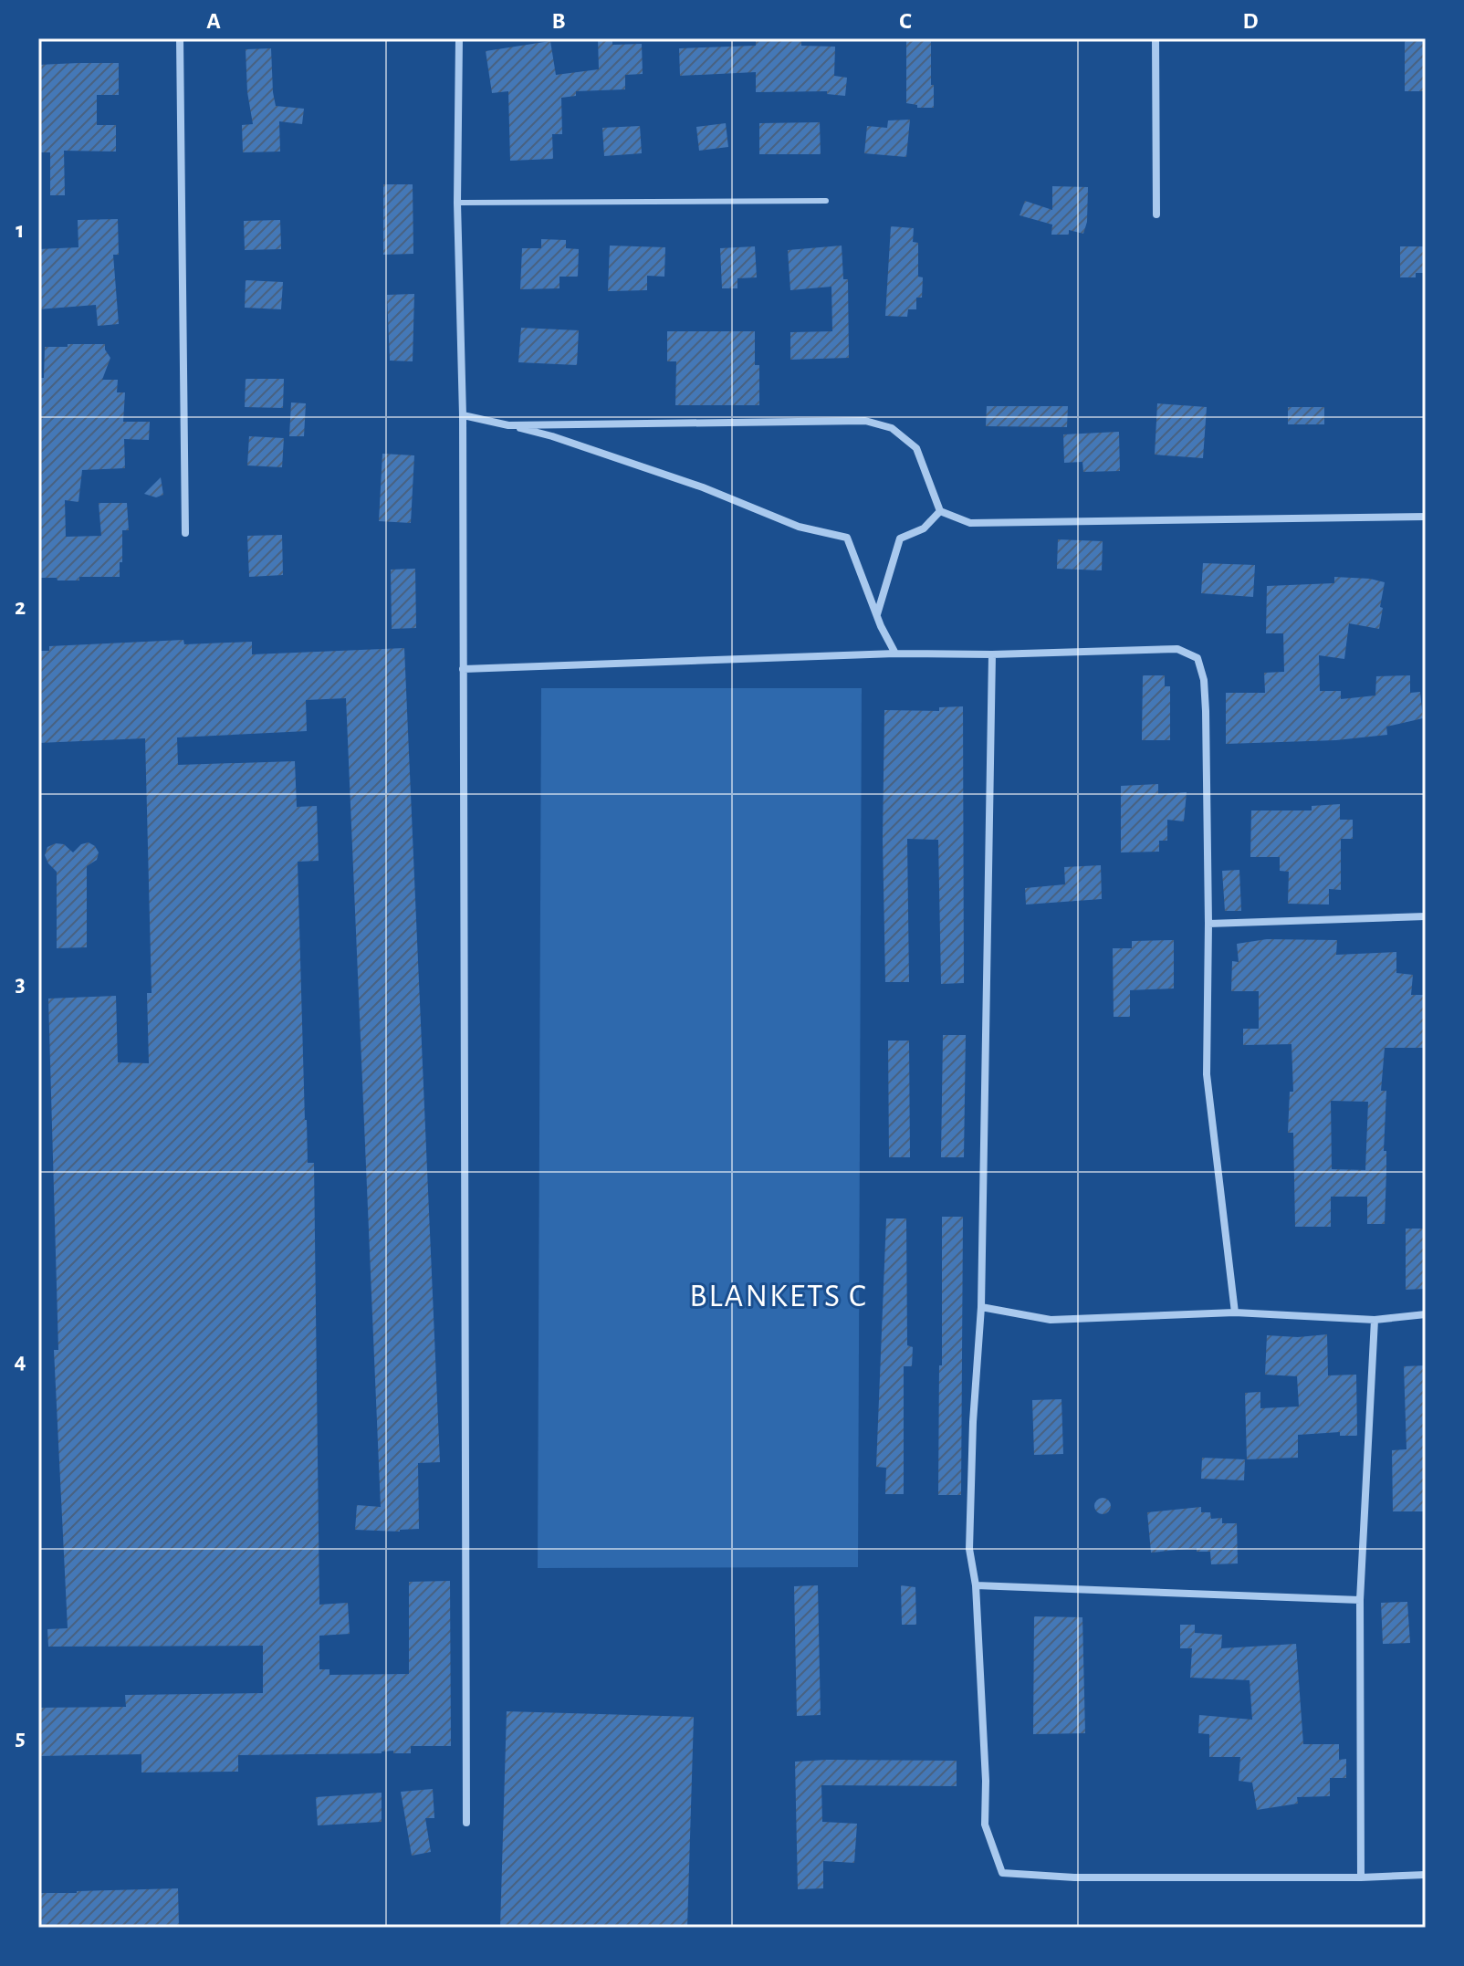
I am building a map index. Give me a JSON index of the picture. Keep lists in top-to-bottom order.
{
  "districts": ["BLANKETS C"],
  "grid": {
    "columns": [
      "A",
      "B",
      "C",
      "D"
    ],
    "rows": [
      "1",
      "2",
      "3",
      "4",
      "5"
    ]
  }
}
